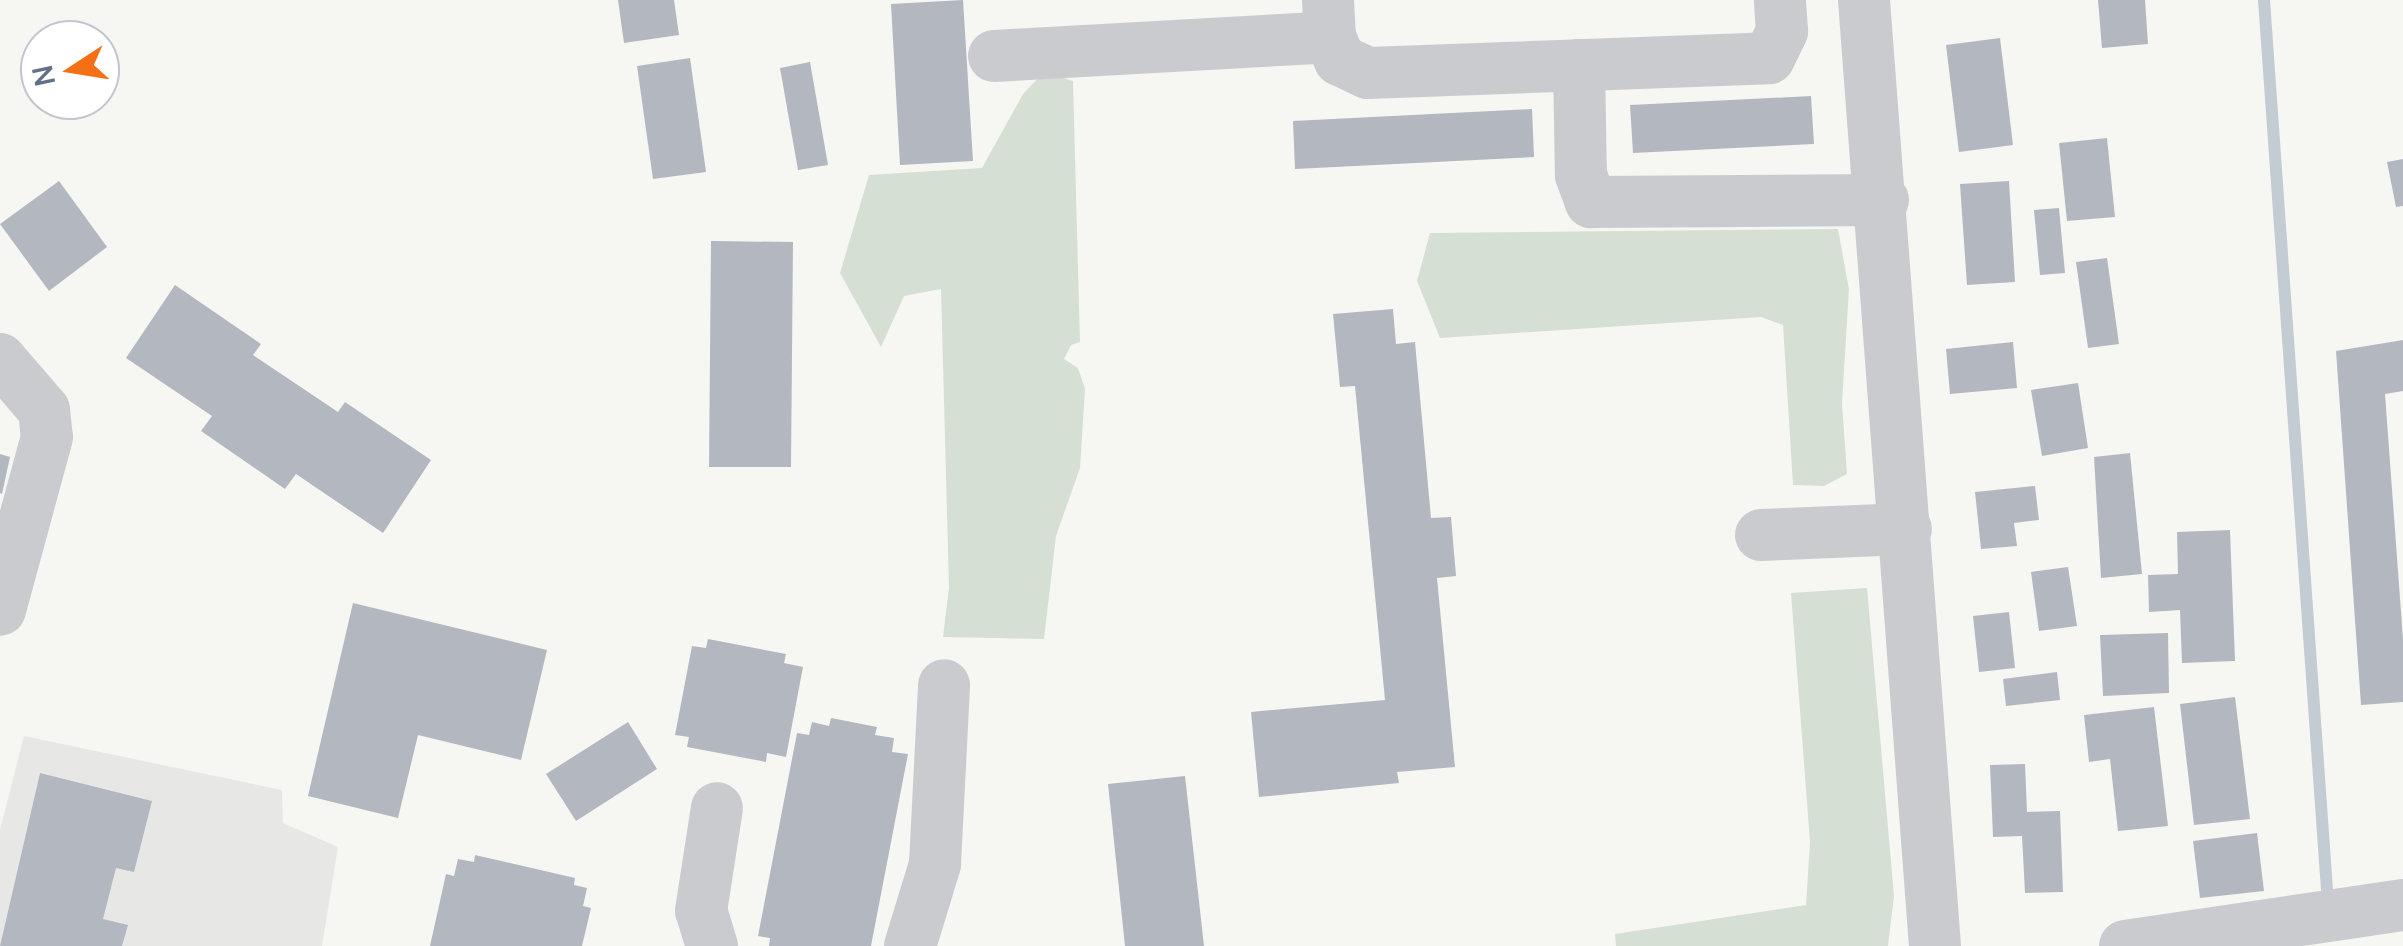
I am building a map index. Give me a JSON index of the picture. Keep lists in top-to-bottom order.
{
  "north": "left"
}
